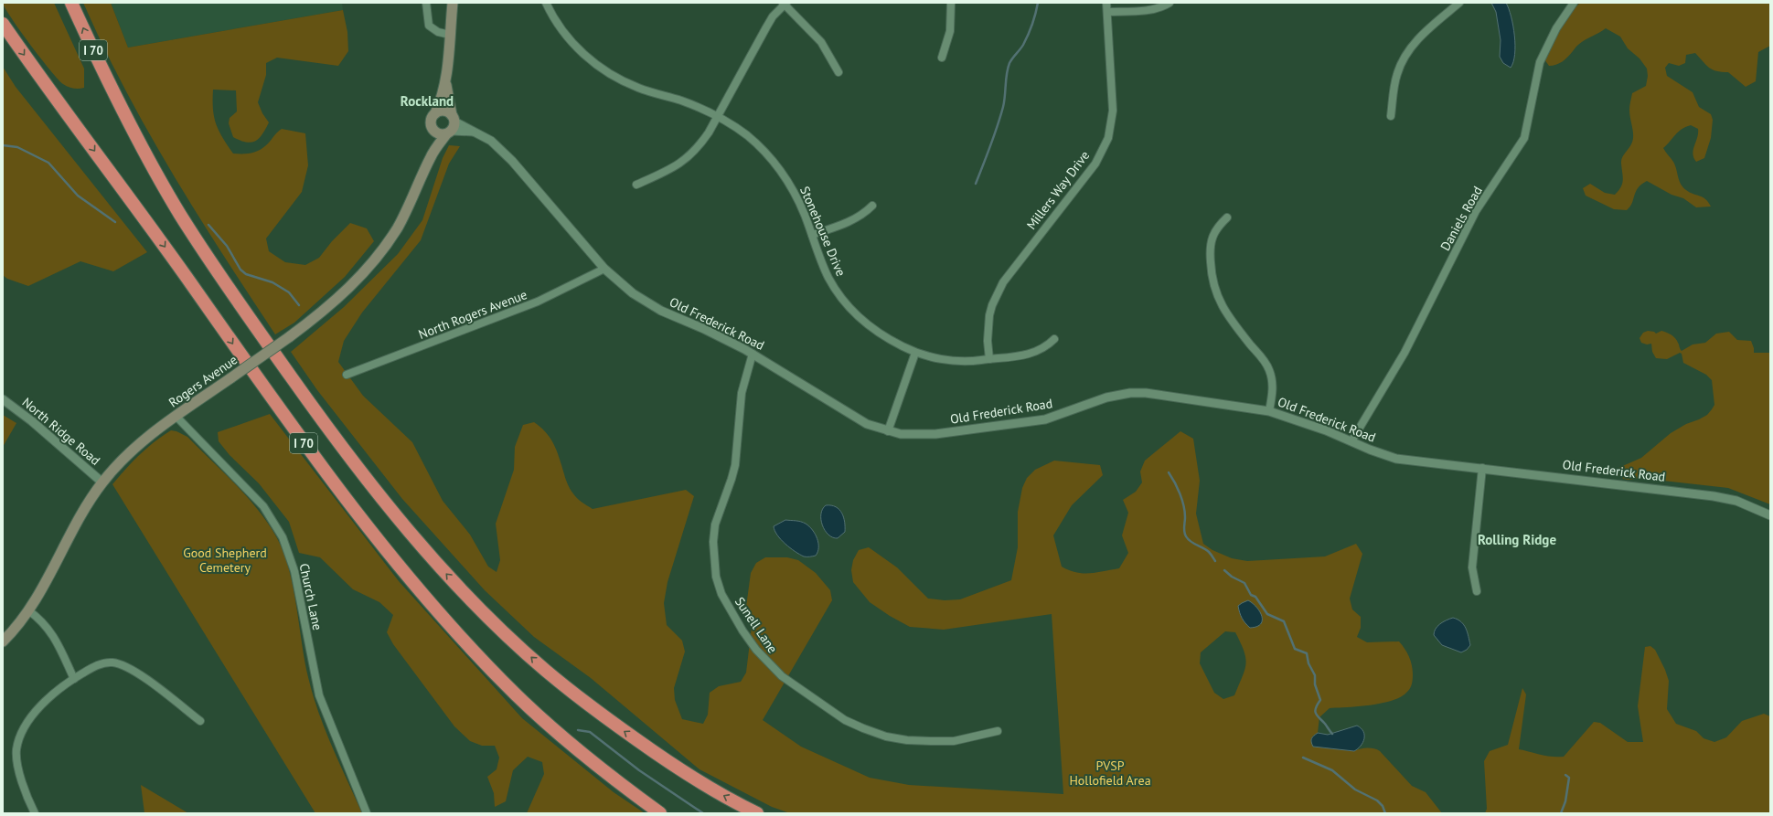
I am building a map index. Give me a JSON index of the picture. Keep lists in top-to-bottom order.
{
  "streets": {
    "highway": ["I 70"],
    "main road": ["Rogers Avenue"],
    "street": [
      "Millers Way Drive",
      "Daniels Road",
      "Stonehouse Drive",
      "North Rogers Avenue",
      "Old Frederick Road",
      "North Ridge Road",
      "Church Lane",
      "Sunell Lane"
    ]
  },
  "crossings": [
    ["Millers Way Drive", "Stonehouse Drive"],
    ["Daniels Road", "Old Frederick Road"],
    ["North Rogers Avenue", "Old Frederick Road"],
    ["Old Frederick Road", "Rogers Avenue"],
    ["Old Frederick Road", "Sunell Lane"],
    ["Rogers Avenue", "North Ridge Road"],
    ["Rogers Avenue", "Church Lane"]
  ],
  "districts": ["Rockland", "Rolling Ridge"],
  "parks": ["Good Shepherd Cemetery", "PVSP Hollofield Area"]
}
